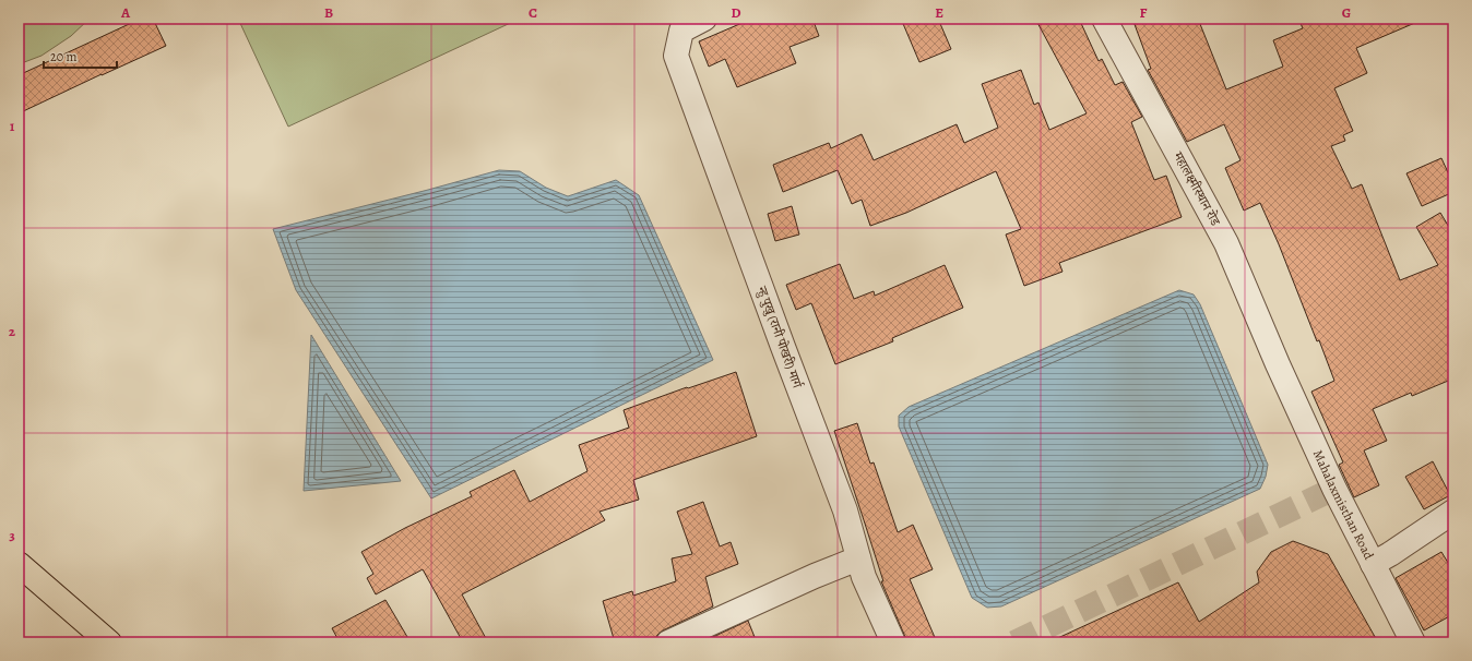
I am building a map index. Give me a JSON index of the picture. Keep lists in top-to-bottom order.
{
  "streets": {
    "street": ["महालक्ष्मीस्थान रोड", "न्हु पुखु (रानी पोखरी) मार्ग", "Mahalaxmisthan Road"]
  },
  "crossings": [
    ["महालक्ष्मीस्थान रोड", "Mahalaxmisthan Road"]
  ],
  "scale_bar": "20 m",
  "grid": {
    "columns": [
      "A",
      "B",
      "C",
      "D",
      "E",
      "F",
      "G"
    ],
    "rows": ["1", "2", "3"]
  }
}
